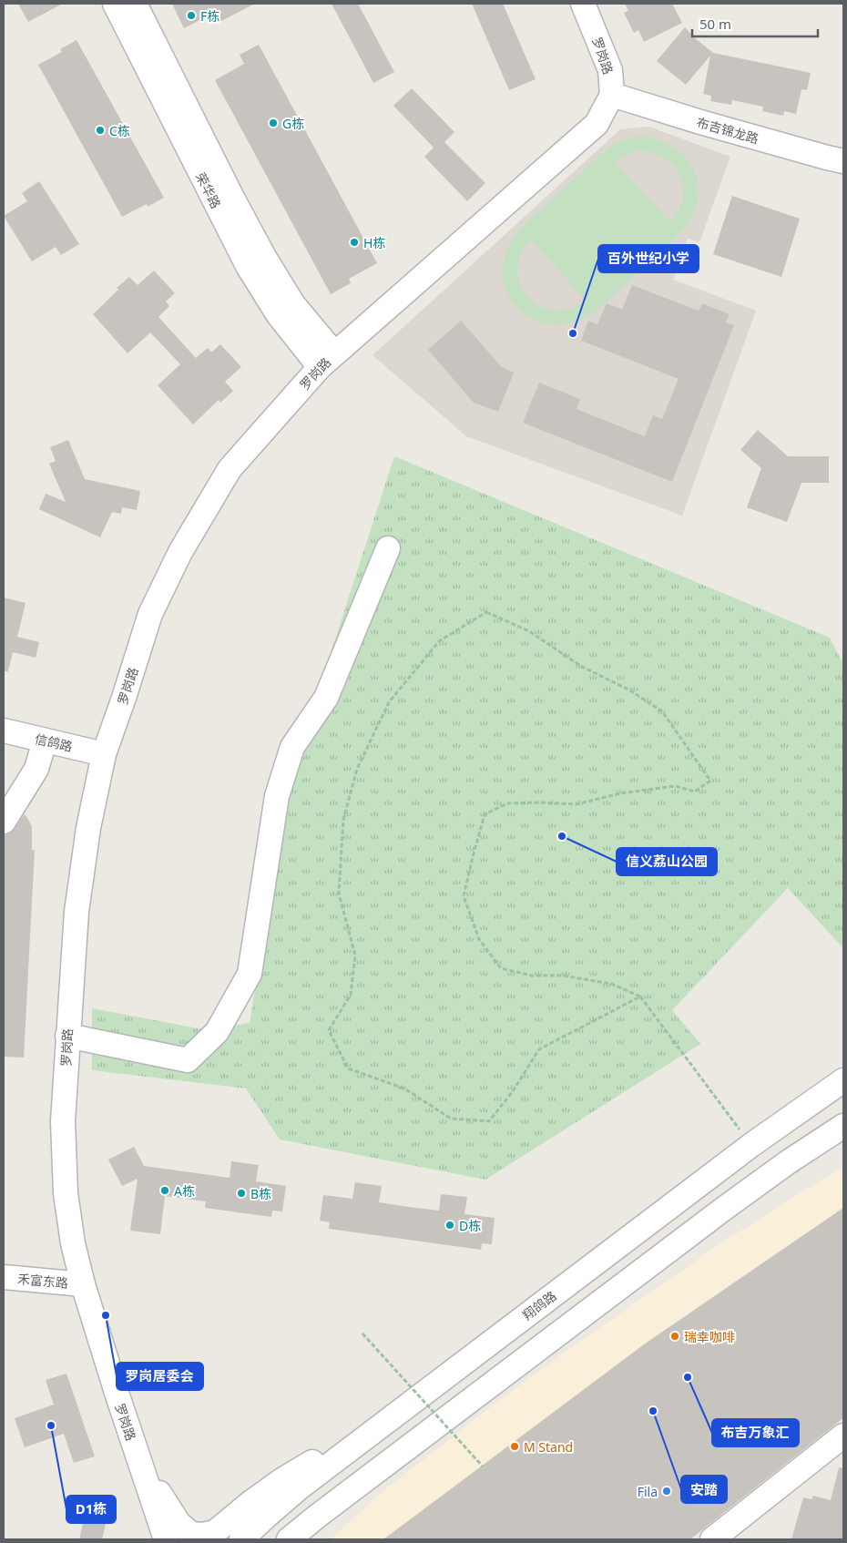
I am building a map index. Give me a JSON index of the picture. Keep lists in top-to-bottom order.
{
  "streets": {
    "street": [
      "罗岗路",
      "布吉锦龙路",
      "荣华路",
      "信鸽路",
      "禾富东路",
      "翔鸽路"
    ]
  },
  "crossings": [
    ["罗岗路", "布吉锦龙路"],
    ["罗岗路", "荣华路"],
    ["罗岗路", "信鸽路"],
    ["罗岗路", "禾富东路"]
  ],
  "places": [
    "F栋",
    "G栋",
    "C栋",
    "H栋",
    "百外世纪小学",
    "信义荔山公园",
    "A栋",
    "B栋",
    "D栋",
    "罗岗居委会",
    "瑞幸咖啡",
    "布吉万象汇",
    "安踏",
    "D1栋",
    "M Stand",
    "Fila"
  ],
  "scale_bar": "50 m"
}
